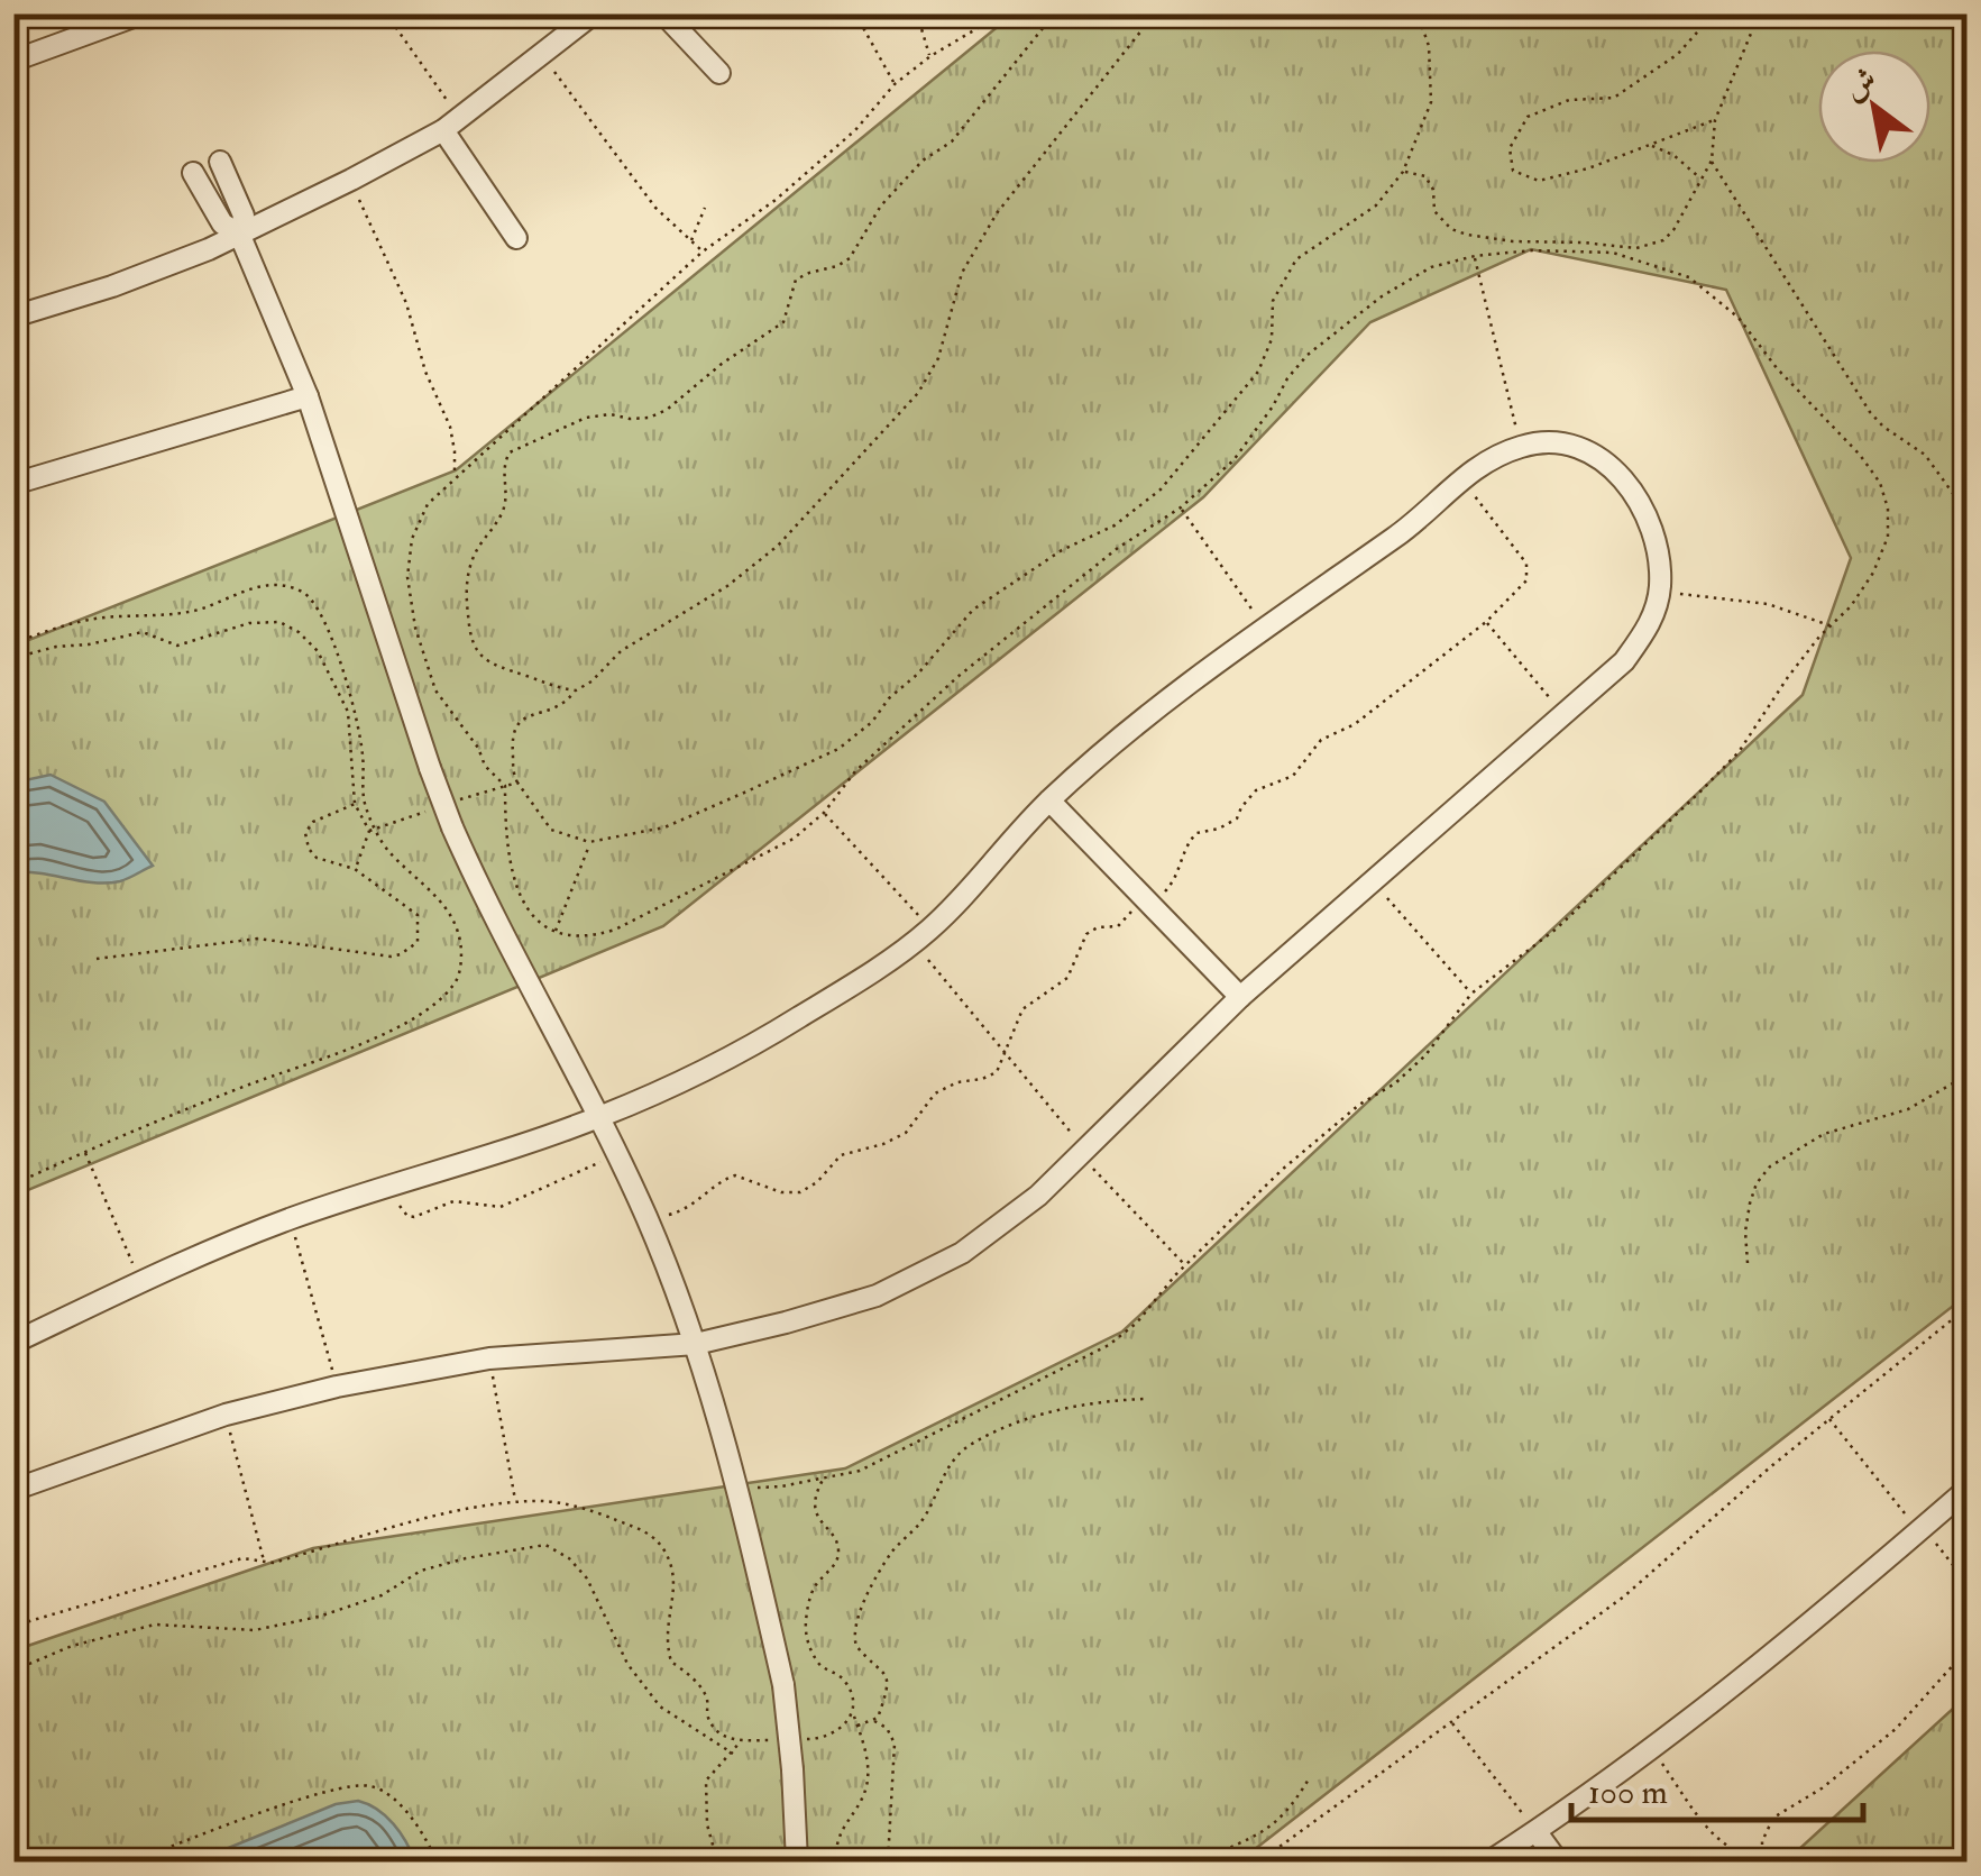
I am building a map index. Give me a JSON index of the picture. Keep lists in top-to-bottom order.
{
  "scale_bar": "100 m",
  "north": "top left"
}
